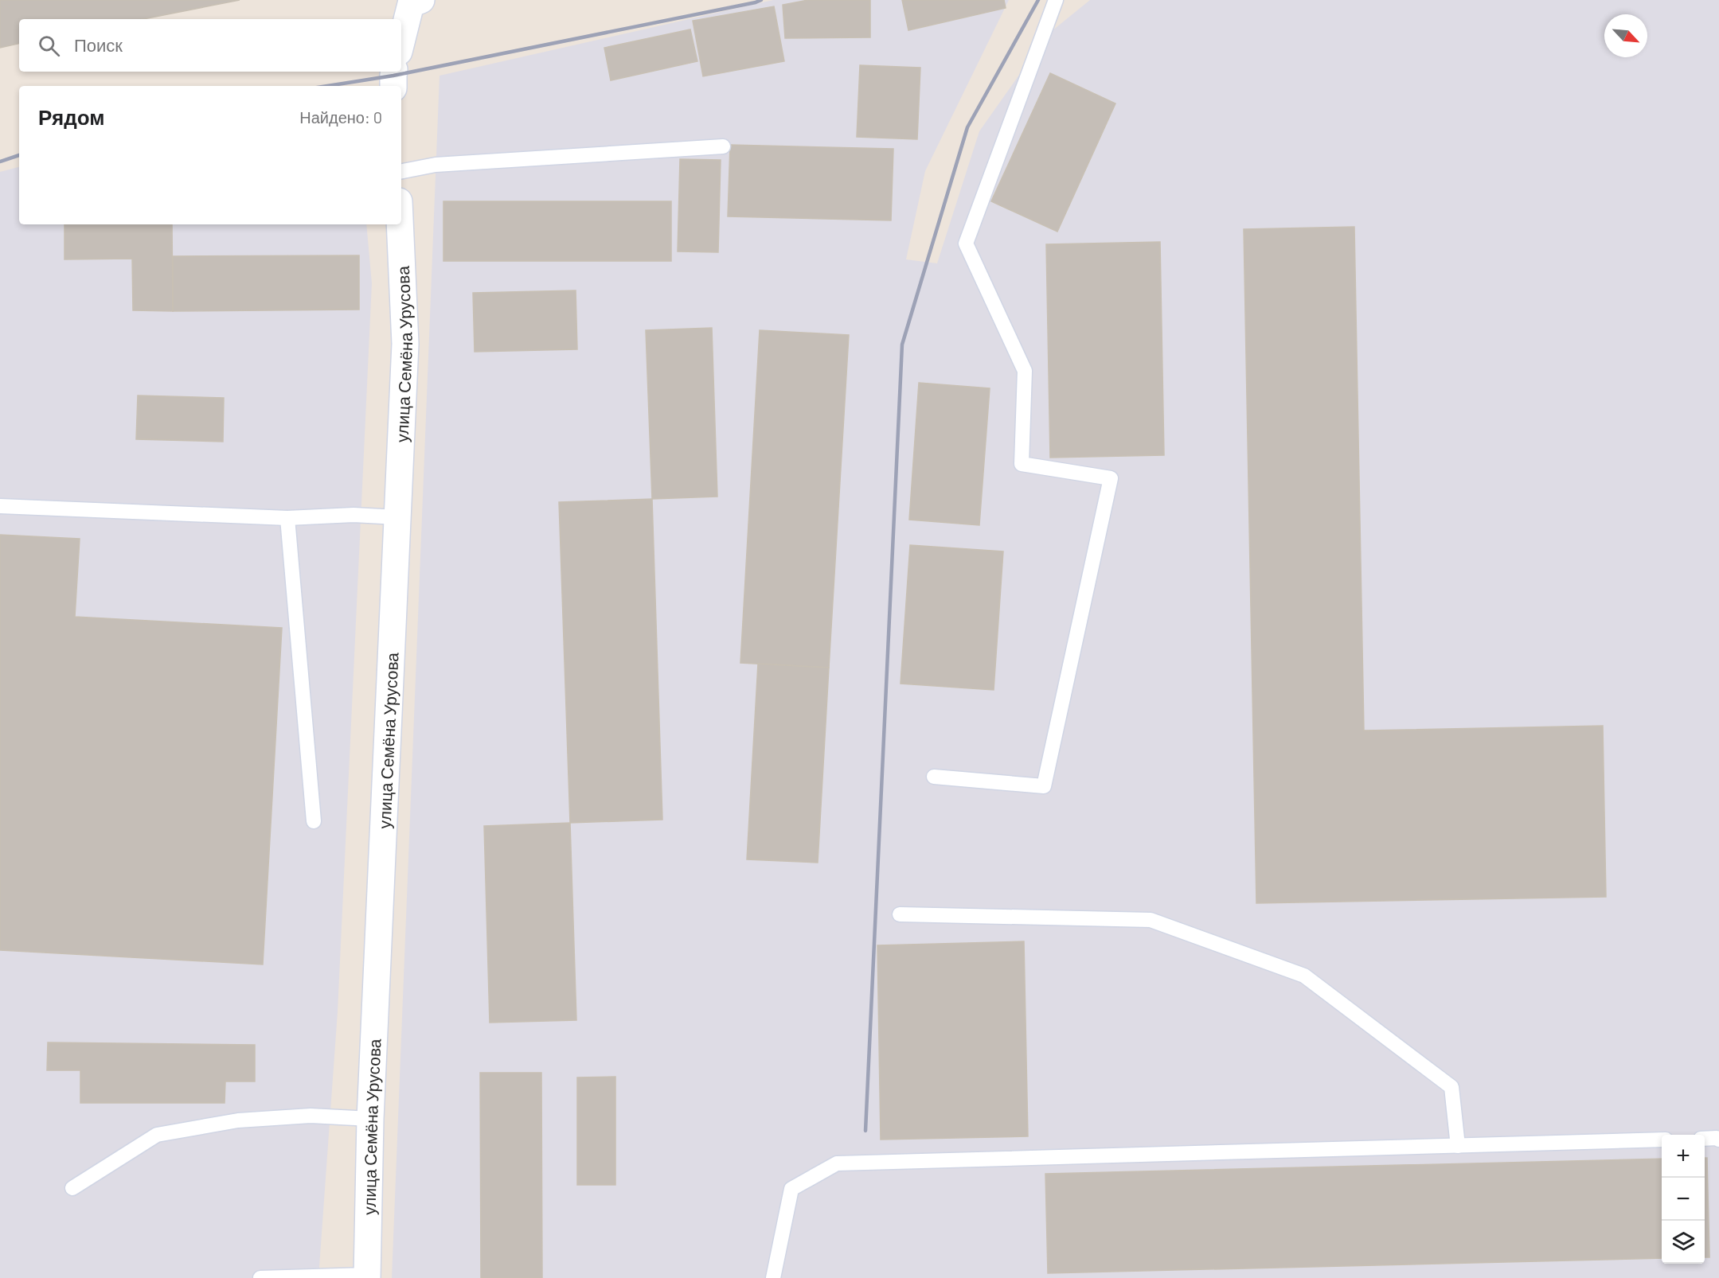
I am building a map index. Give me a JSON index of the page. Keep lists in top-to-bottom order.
{
  "streets": {
    "street": ["улица Семёна Урусова"]
  },
  "north": "bottom right",
  "page": {
    "search": "Поиск",
    "heading": ["Рядом", "Найдено: 0"],
    "map_buttons": ["+", "−"]
  }
}
